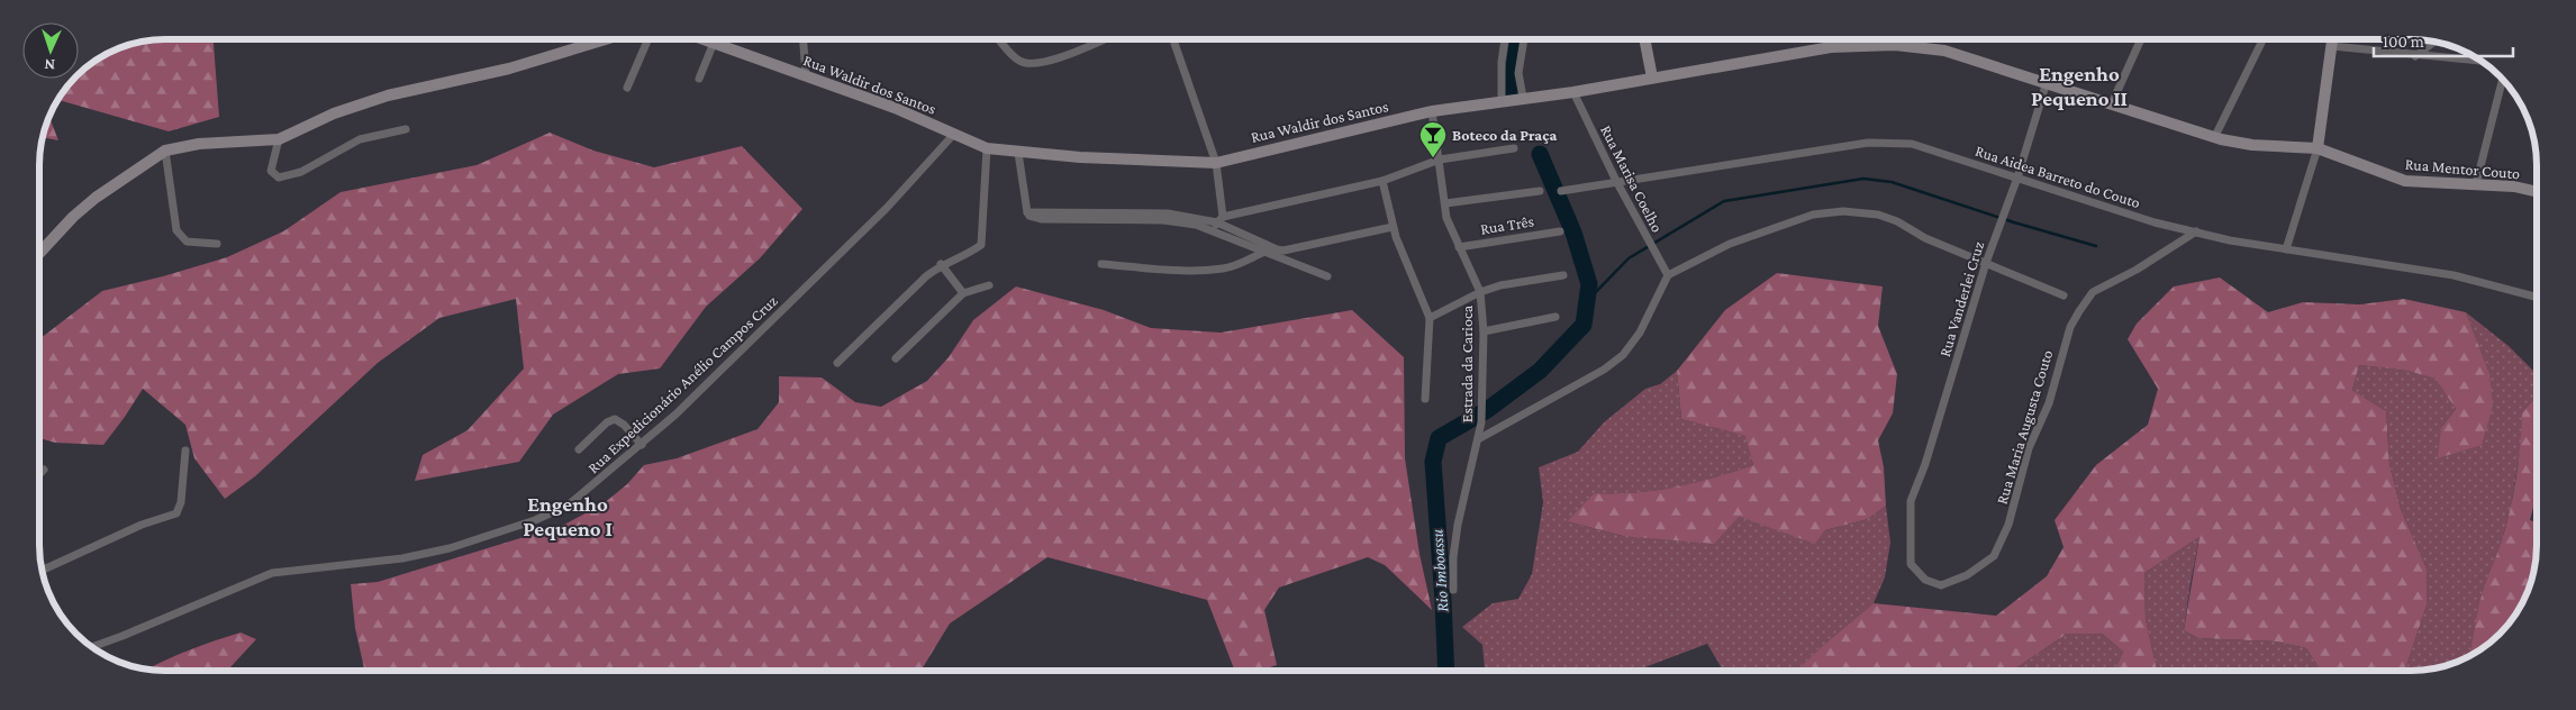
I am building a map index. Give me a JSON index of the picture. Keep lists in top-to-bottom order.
{
  "streets": {
    "street": [
      "Rua Waldir dos Santos",
      "Rua Mentor Couto",
      "Rua Aidea Barreto do Couto",
      "Rua Marisa Coelho",
      "Rua Três",
      "Rua Vanderlei Cruz",
      "Estrada da Carioca",
      "Rua Expedicionário Anélio Campos Cruz",
      "Rua Maria Augusta Couto"
    ]
  },
  "crossings": [
    ["Rua Waldir dos Santos", "Rua Mentor Couto"],
    ["Rua Waldir dos Santos", "Rua Marisa Coelho"],
    ["Rua Waldir dos Santos", "Estrada da Carioca"],
    ["Rua Waldir dos Santos", "Rua Expedicionário Anélio Campos Cruz"],
    ["Rua Mentor Couto", "Rua Vanderlei Cruz"],
    ["Rua Aidea Barreto do Couto", "Rua Marisa Coelho"],
    ["Rua Aidea Barreto do Couto", "Rua Vanderlei Cruz"],
    ["Rua Aidea Barreto do Couto", "Rua Maria Augusta Couto"],
    ["Rua Três", "Estrada da Carioca"],
    ["Rua Vanderlei Cruz", "Rua Maria Augusta Couto"]
  ],
  "districts": ["Engenho Pequeno II", "Engenho Pequeno I"],
  "water": ["Rio Imboassu"],
  "places": {
    "bar": ["Boteco da Praça"]
  },
  "scale_bar": "100 m",
  "north": "bottom"
}
